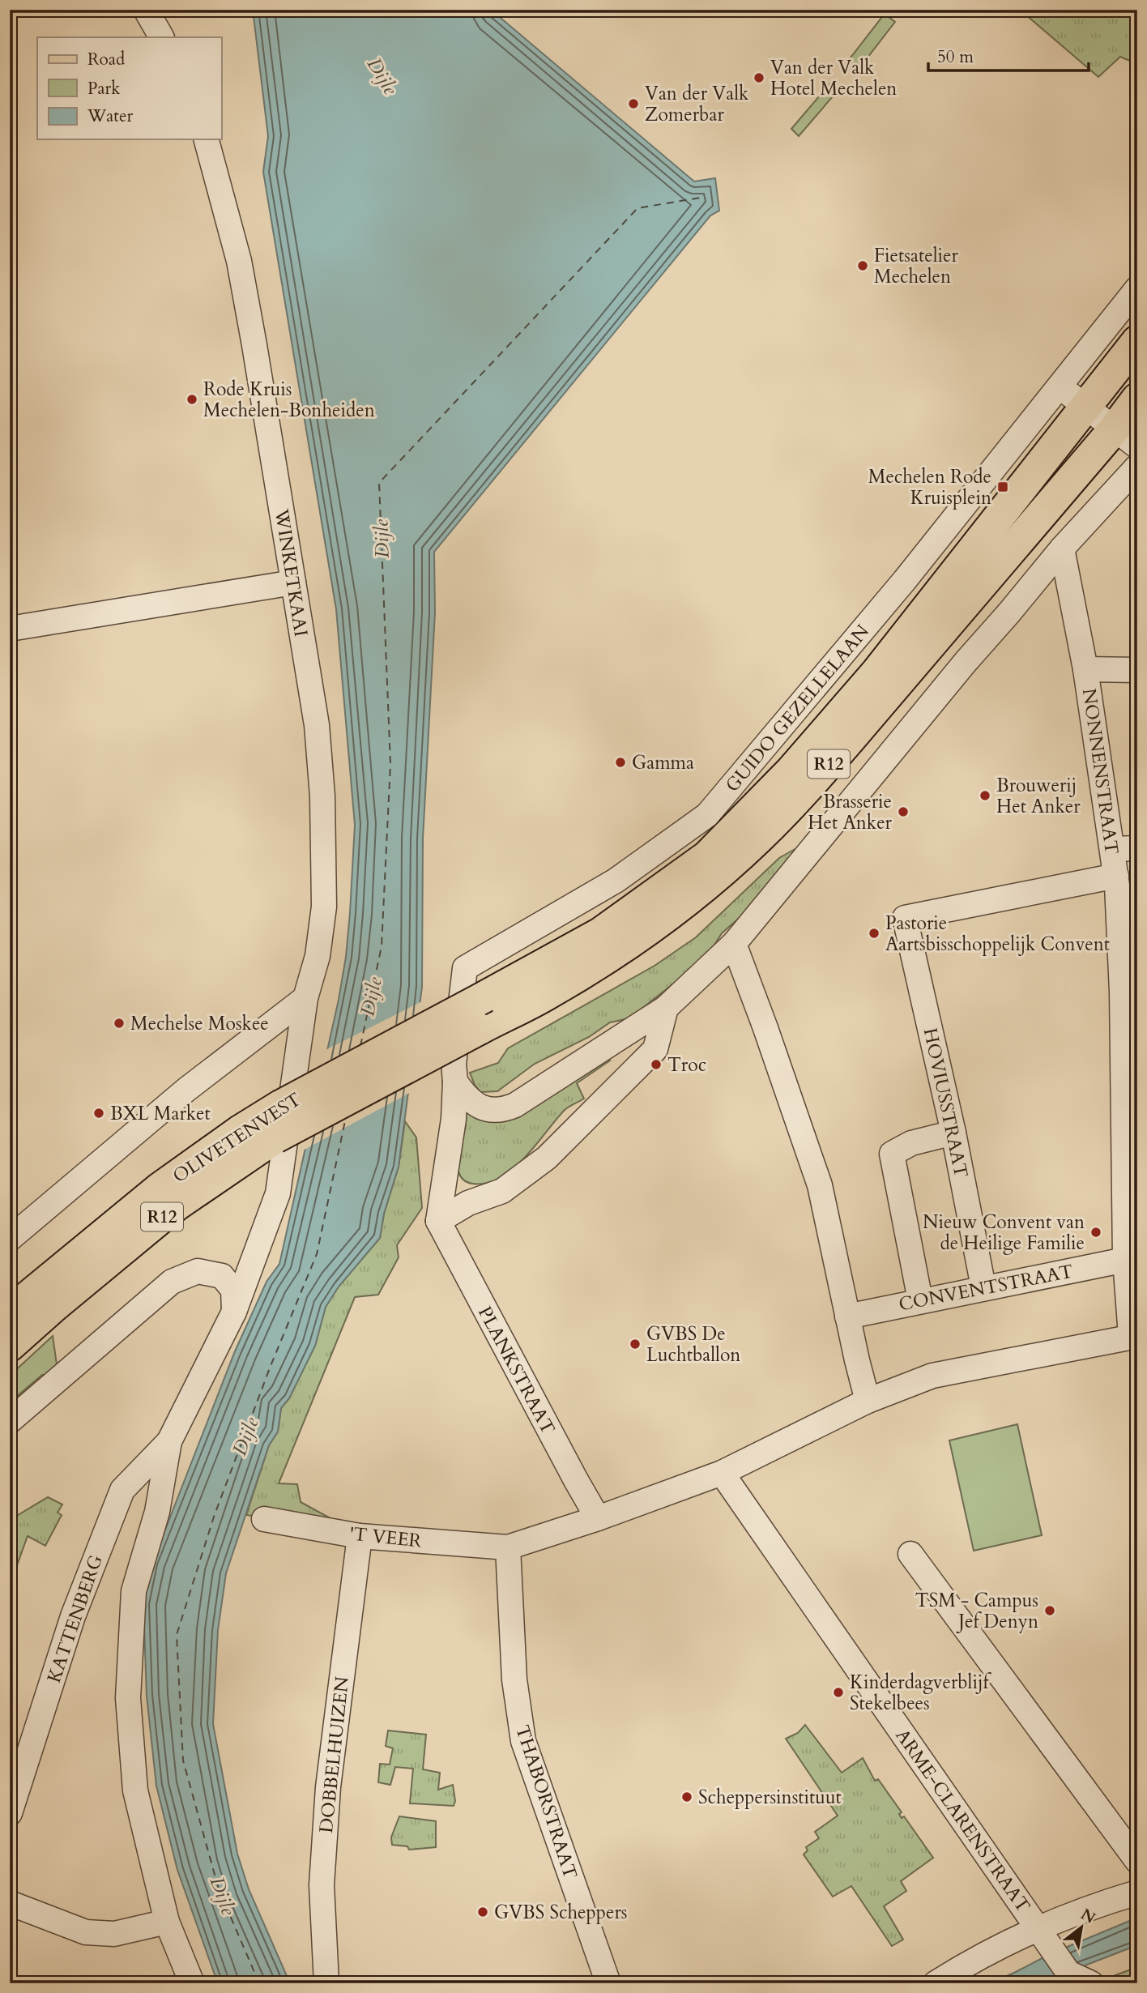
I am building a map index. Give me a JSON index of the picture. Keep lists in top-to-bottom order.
{
  "streets": {
    "main road": ["GUIDO GEZELLELAAN", "R12", "OLIVETENVEST"],
    "street": [
      "WINKETKAAI",
      "NONNENSTRAAT",
      "HOVIUSSTRAAT",
      "CONVENTSTRAAT",
      "PLANKSTRAAT",
      "'T VEER",
      "KATTENBERG",
      "DOBBELHUIZEN",
      "THABORSTRAAT",
      "ARME-CLARENSTRAAT"
    ]
  },
  "crossings": [
    ["GUIDO GEZELLELAAN", "OLIVETENVEST"],
    ["GUIDO GEZELLELAAN", "PLANKSTRAAT"],
    ["R12", "OLIVETENVEST"],
    ["NONNENSTRAAT", "HOVIUSSTRAAT"],
    ["NONNENSTRAAT", "CONVENTSTRAAT"],
    ["HOVIUSSTRAAT", "CONVENTSTRAAT"],
    ["'T VEER", "DOBBELHUIZEN"],
    ["'T VEER", "THABORSTRAAT"]
  ],
  "water": ["Dijle"],
  "places": {
    "other": [
      "Van der Valk Hotel Mechelen",
      "Van der Valk Zomerbar",
      "Fietsatelier Mechelen",
      "Rode Kruis Mechelen-Bonheiden",
      "Gamma",
      "Brouwerij Het Anker",
      "Brasserie Het Anker",
      "Pastorie Aartsbisschoppelijk Convent",
      "Mechelse Moskee",
      "Troc",
      "BXL Market",
      "Nieuw Convent van de Heilige Familie",
      "GVBS De Luchtballon",
      "TSM - Campus Jef Denyn",
      "Kinderdagverblijf Stekelbees",
      "Scheppersinstituut",
      "GVBS Scheppers"
    ],
    "transit": ["Mechelen Rode Kruisplein"]
  },
  "legend": ["Road", "Park", "Water"],
  "scale_bar": "50 m",
  "north": "top right"
}
